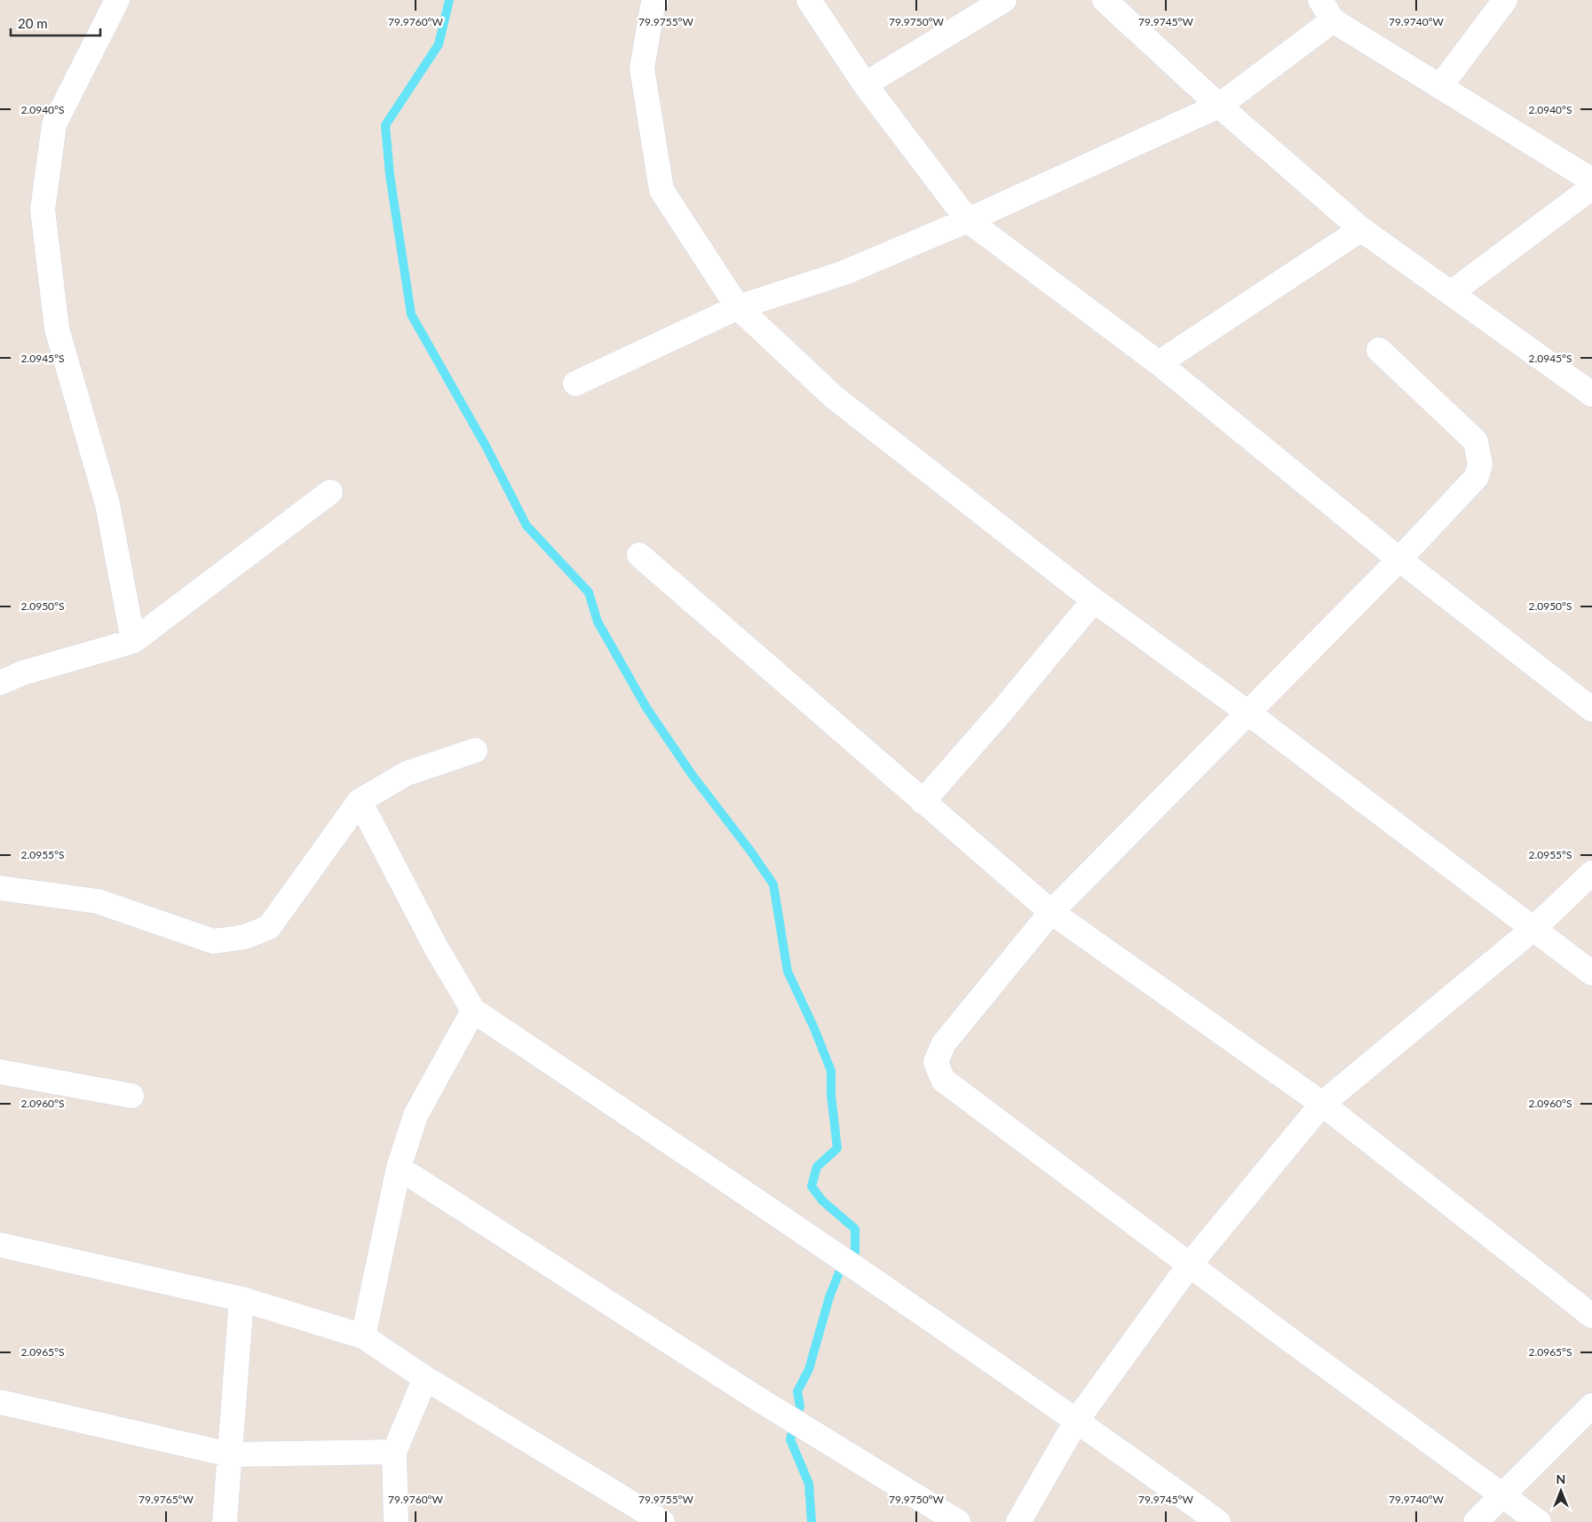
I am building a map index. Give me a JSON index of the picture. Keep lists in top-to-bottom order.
{
  "scale_bar": "20 m",
  "north": "top",
  "coordinates": [
    "79.9760°W",
    "79.9755°W",
    "79.9750°W",
    "79.9745°W",
    "79.9740°W",
    "2.0940°S",
    "2.0945°S",
    "2.0950°S",
    "2.0955°S",
    "2.0960°S",
    "2.0965°S",
    "79.9765°W"
  ]
}
